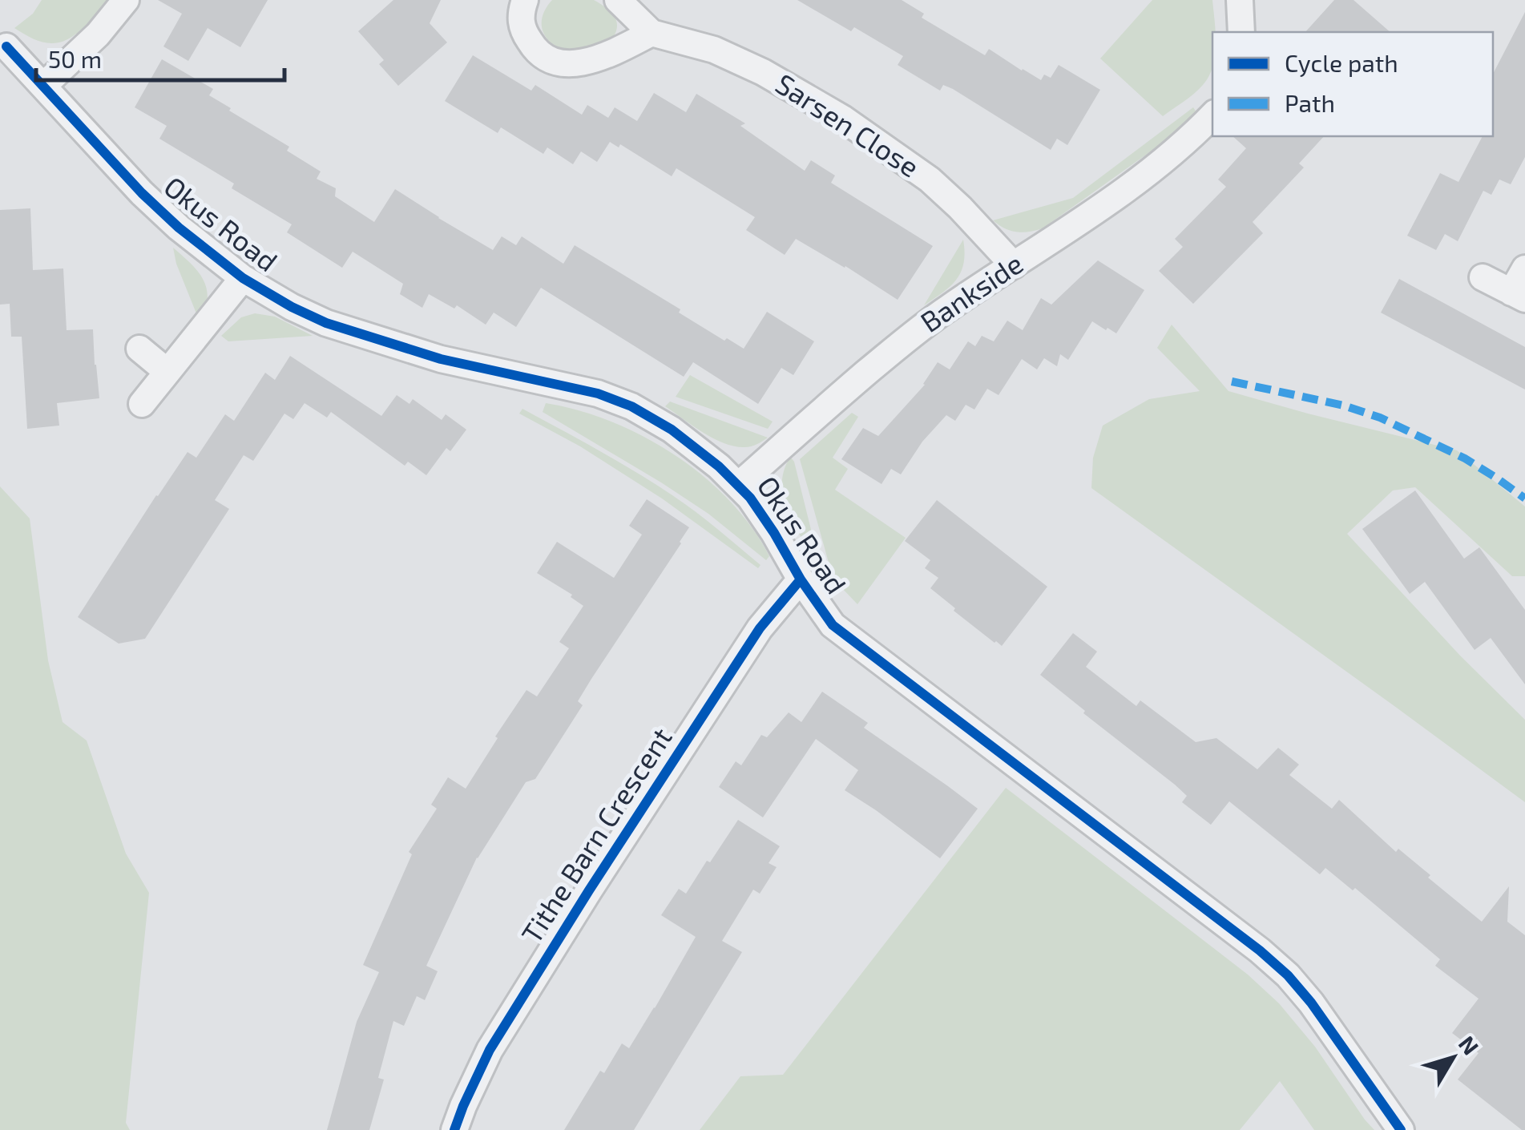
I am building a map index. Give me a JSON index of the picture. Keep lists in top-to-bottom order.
{
  "streets": {
    "street": [
      "Sarsen Close",
      "Okus Road",
      "Bankside",
      "Tithe Barn Crescent"
    ]
  },
  "crossings": [
    ["Sarsen Close", "Bankside"],
    ["Okus Road", "Bankside"],
    ["Okus Road", "Tithe Barn Crescent"]
  ],
  "legend": ["Cycle path", "Path"],
  "scale_bar": "50 m",
  "north": "top right"
}
